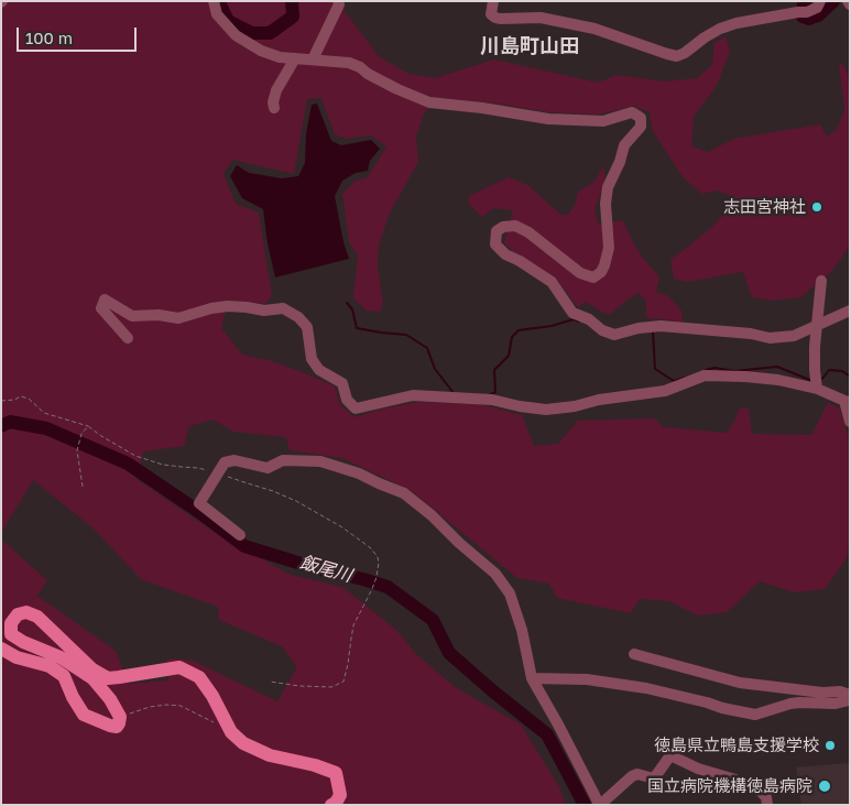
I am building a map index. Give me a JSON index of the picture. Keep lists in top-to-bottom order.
{
  "districts": ["川島町山田"],
  "water": ["飯尾川"],
  "places": ["志田宮神社", "徳島県立鴨島支援学校", "国立病院機構徳島病院"],
  "scale_bar": "100 m"
}
